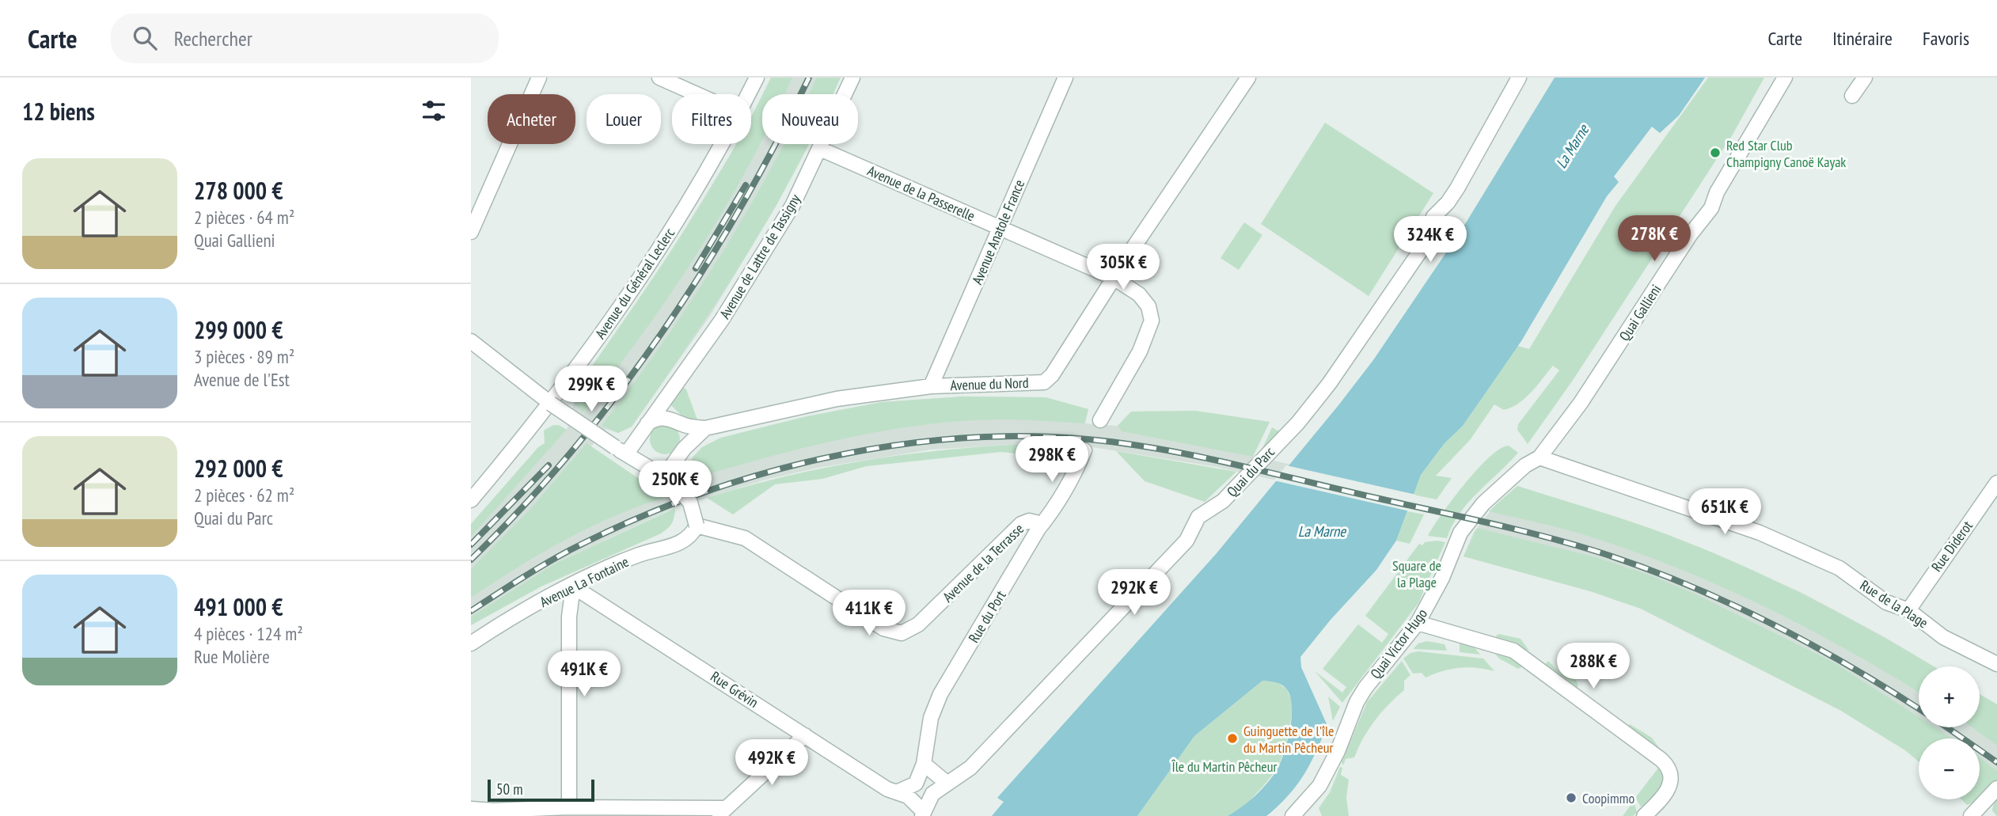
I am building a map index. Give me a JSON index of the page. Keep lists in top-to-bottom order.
{
  "streets": {
    "street": [
      "Avenue de la Passerelle",
      "Avenue Anatole France",
      "Avenue de Lattre de Tassigny",
      "Avenue du Général Leclerc",
      "Quai Gallieni",
      "Avenue du Nord",
      "Quai du Parc",
      "Rue Diderot",
      "Avenue de la Terrasse",
      "Avenue La Fontaine",
      "Rue de la Plage",
      "Rue du Port",
      "Quai Victor Hugo",
      "Rue Grévin"
    ]
  },
  "crossings": [
    ["Avenue de la Passerelle", "Avenue Anatole France"],
    ["Avenue de la Passerelle", "Avenue de Lattre de Tassigny"],
    ["Avenue de la Passerelle", "Avenue du Nord"],
    ["Avenue Anatole France", "Avenue du Nord"],
    ["Quai Gallieni", "Rue de la Plage"],
    ["Quai Gallieni", "Quai Victor Hugo"],
    ["Quai du Parc", "Rue Grévin"],
    ["Rue Diderot", "Rue de la Plage"],
    ["Avenue de la Terrasse", "Avenue La Fontaine"],
    ["Avenue de la Terrasse", "Rue du Port"],
    ["Avenue La Fontaine", "Rue Grévin"],
    ["Rue de la Plage", "Quai Victor Hugo"]
  ],
  "water": ["La Marne"],
  "parks": ["Square de la Plage", "Île du Martin Pêcheur"],
  "places": ["Red Star Club Champigny Canoë Kayak", "Guinguette de l'île du Martin Pêcheur", "Coopimmo"],
  "scale_bar": "50 m",
  "page": {
    "header": "Carte",
    "search": "Rechercher",
    "nav": ["Carte", "Itinéraire", "Favoris"],
    "heading": "12 biens",
    "chip": [
      "Acheter",
      "Louer",
      "Filtres",
      "Nouveau"
    ],
    "list": [
      {
        "name": "278 000 €",
        "note": "2 pièces · 64 m² · Quai Gallieni"
      },
      {
        "name": "299 000 €",
        "note": "3 pièces · 89 m² · Avenue de l'Est"
      },
      {
        "name": "292 000 €",
        "note": "2 pièces · 62 m² · Quai du Parc"
      },
      {
        "name": "491 000 €",
        "note": "4 pièces · 124 m² · Rue Molière"
      }
    ],
    "price": [
      "278K €",
      "324K €",
      "305K €",
      "299K €",
      "298K €",
      "250K €",
      "651K €",
      "292K €",
      "411K €",
      "288K €",
      "491K €",
      "492K €"
    ],
    "map_buttons": ["+", "−"],
    "scale": "50 m"
  }
}
